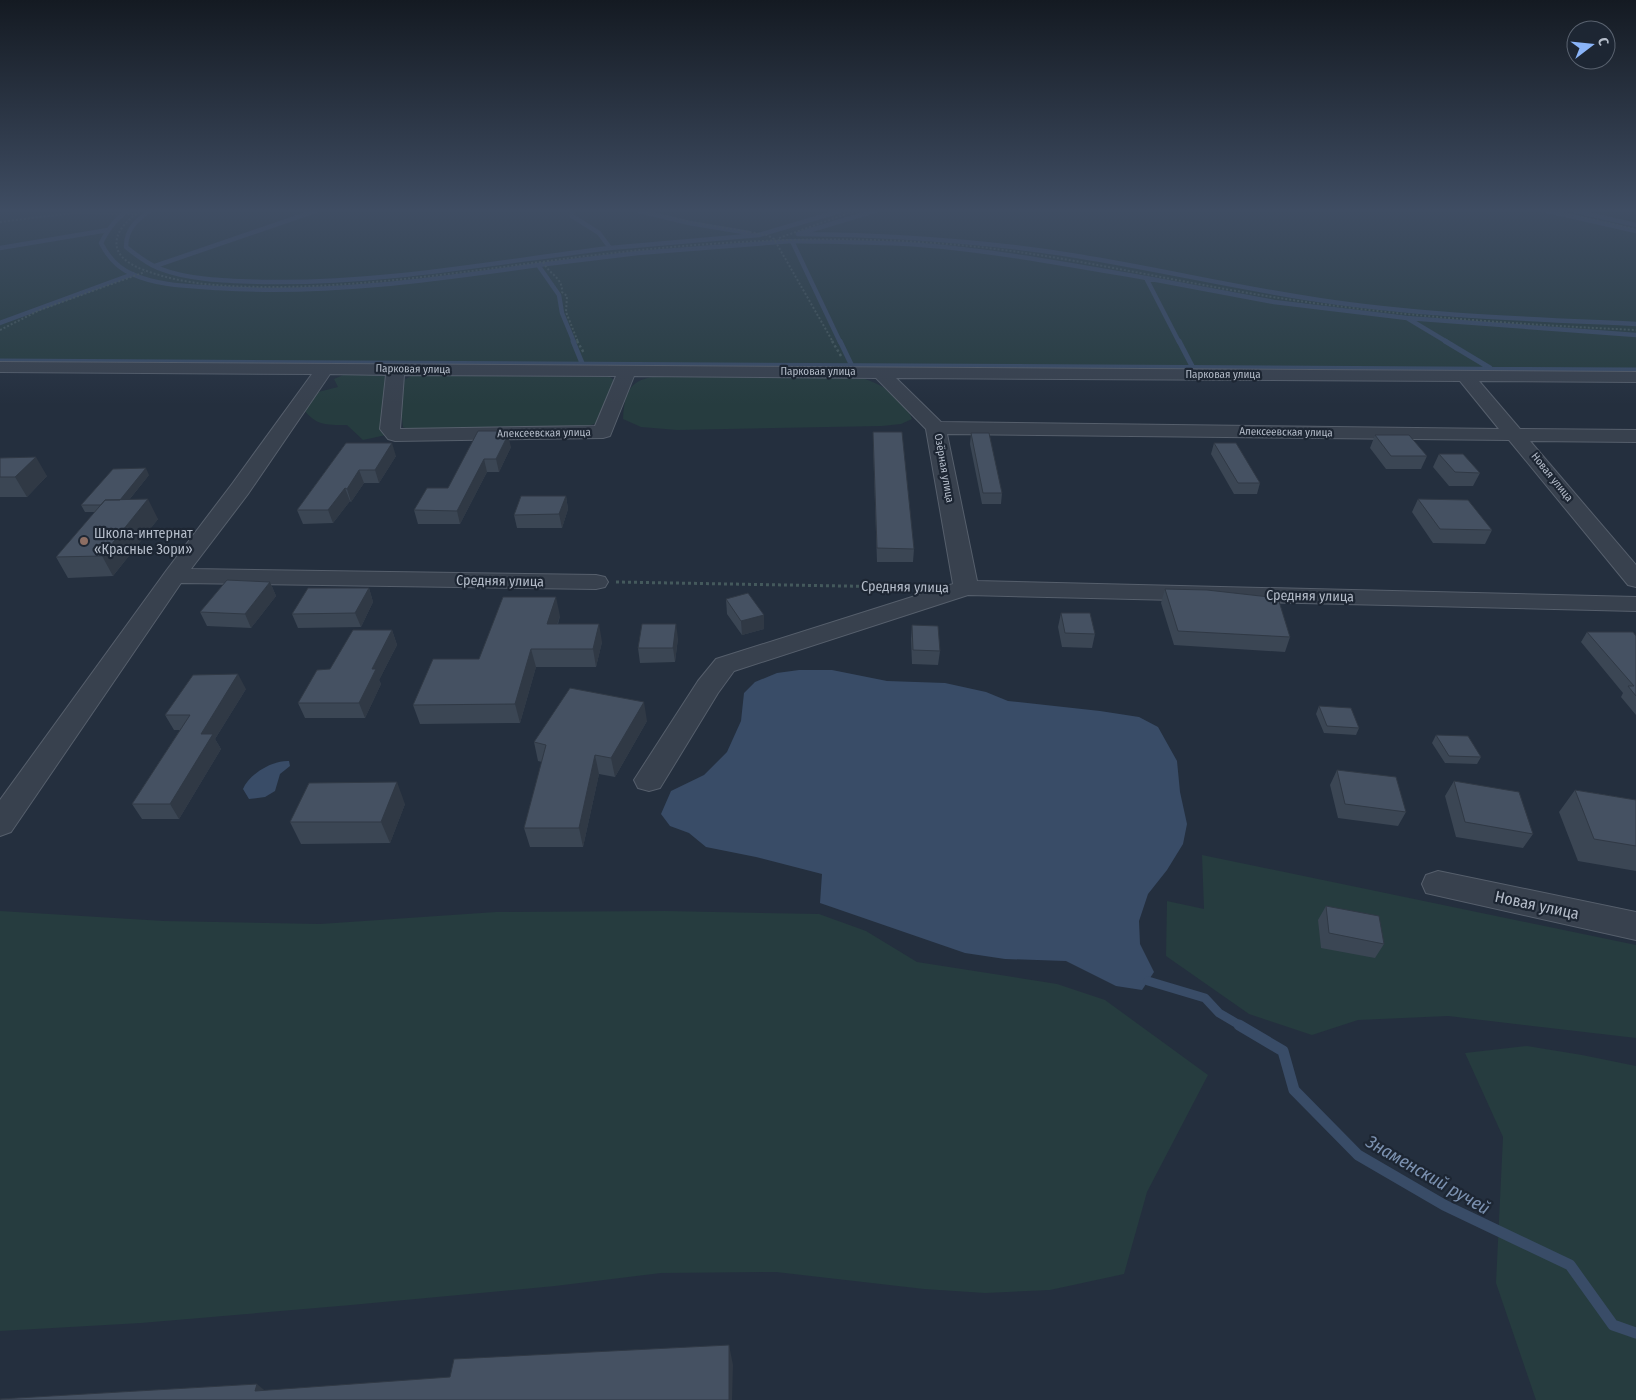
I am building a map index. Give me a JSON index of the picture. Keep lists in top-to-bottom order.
{
  "streets": {
    "street": [
      "Парковая улица",
      "Алексеевская улица",
      "Озёрная улица",
      "Новая улица",
      "Средняя улица"
    ]
  },
  "crossings": [
    ["Парковая улица", "Алексеевская улица"],
    ["Парковая улица", "Озёрная улица"],
    ["Парковая улица", "Новая улица"],
    ["Алексеевская улица", "Озёрная улица"],
    ["Алексеевская улица", "Новая улица"],
    ["Озёрная улица", "Средняя улица"]
  ],
  "water": ["Знаменский ручей"],
  "places": ["Школа-интернат «Красные Зори»"],
  "north": "right"
}
